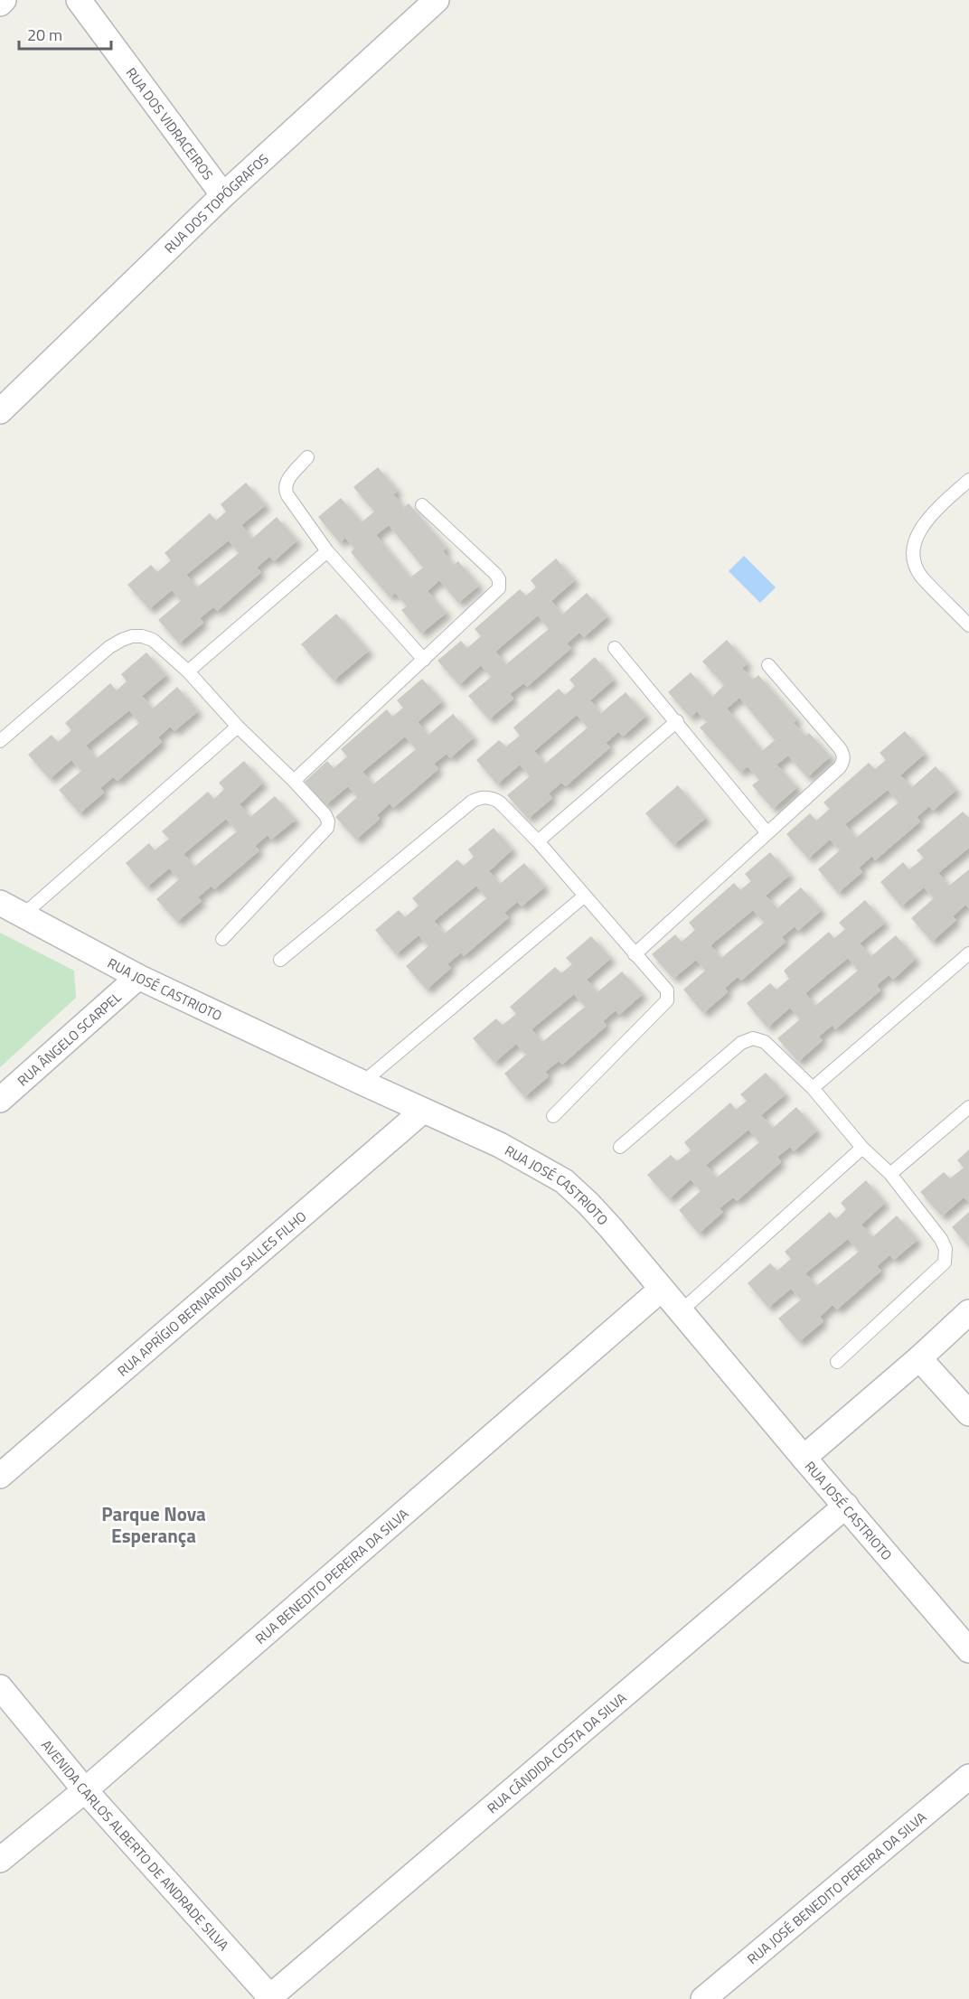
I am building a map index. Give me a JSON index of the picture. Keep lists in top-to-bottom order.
{
  "streets": {
    "street": [
      "RUA DOS VIDRACEIROS",
      "RUA DOS TOPÓGRAFOS",
      "RUA JOSÉ CASTRIOTO",
      "RUA ÂNGELO SCARPEL",
      "RUA APRÍGIO BERNARDINO SALLES FILHO",
      "RUA BENEDITO PEREIRA DA SILVA",
      "RUA CÂNDIDA COSTA DA SILVA",
      "AVENIDA CARLOS ALBERTO DE ANDRADE SILVA",
      "RUA JOSÉ BENEDITO PEREIRA DA SILVA"
    ]
  },
  "crossings": [
    ["RUA DOS VIDRACEIROS", "RUA DOS TOPÓGRAFOS"],
    ["RUA JOSÉ CASTRIOTO", "RUA ÂNGELO SCARPEL"],
    ["RUA JOSÉ CASTRIOTO", "RUA APRÍGIO BERNARDINO SALLES FILHO"],
    ["RUA JOSÉ CASTRIOTO", "RUA BENEDITO PEREIRA DA SILVA"],
    ["RUA JOSÉ CASTRIOTO", "RUA CÂNDIDA COSTA DA SILVA"],
    ["RUA BENEDITO PEREIRA DA SILVA", "AVENIDA CARLOS ALBERTO DE ANDRADE SILVA"],
    ["RUA CÂNDIDA COSTA DA SILVA", "AVENIDA CARLOS ALBERTO DE ANDRADE SILVA"]
  ],
  "districts": ["Parque Nova Esperança"],
  "scale_bar": "20 m"
}
